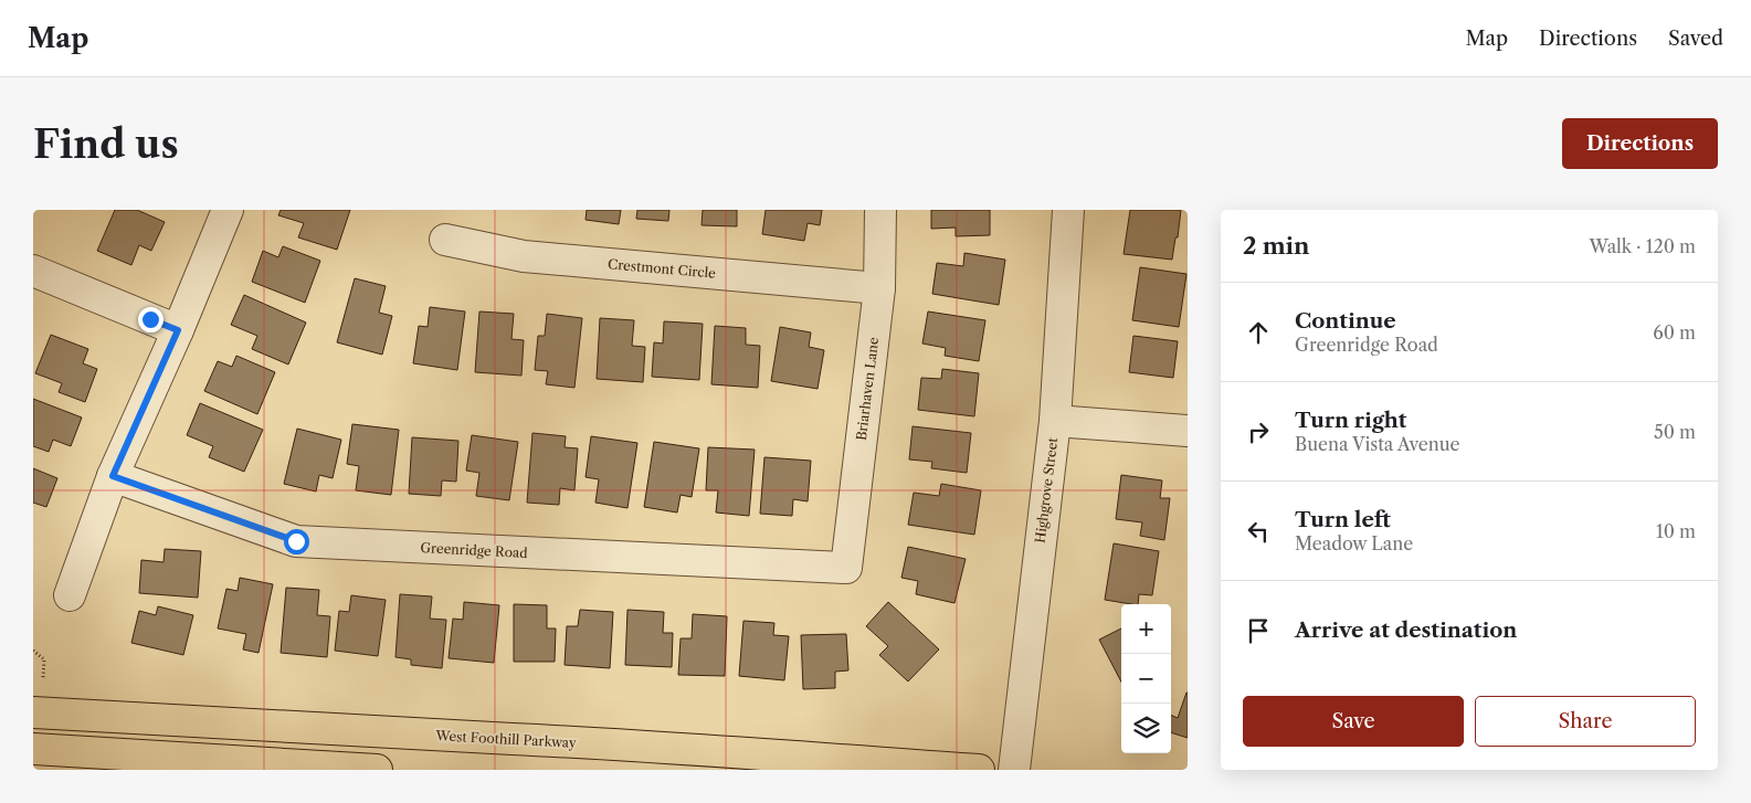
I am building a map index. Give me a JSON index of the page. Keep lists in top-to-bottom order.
{
  "streets": {
    "main road": ["West Foothill Parkway"],
    "street": [
      "Crestmont Circle",
      "Briarhaven Lane",
      "Highgrove Street",
      "Greenridge Road"
    ]
  },
  "crossings": [
    ["Crestmont Circle", "Briarhaven Lane"],
    ["Briarhaven Lane", "Greenridge Road"]
  ],
  "page": {
    "header": "Map",
    "nav": ["Map", "Directions", "Saved"],
    "buttons": [
      "Directions",
      ["Save", "Share"]
    ],
    "title": "Find us",
    "heading": ["2 min", "Walk · 120 m"],
    "list": [
      ["Continue", "Greenridge Road", "60 m"],
      ["Turn right", "Buena Vista Avenue", "50 m"],
      ["Turn left", "Meadow Lane", "10 m"],
      "Arrive at destination"
    ],
    "map_buttons": ["+", "−"]
  }
}
